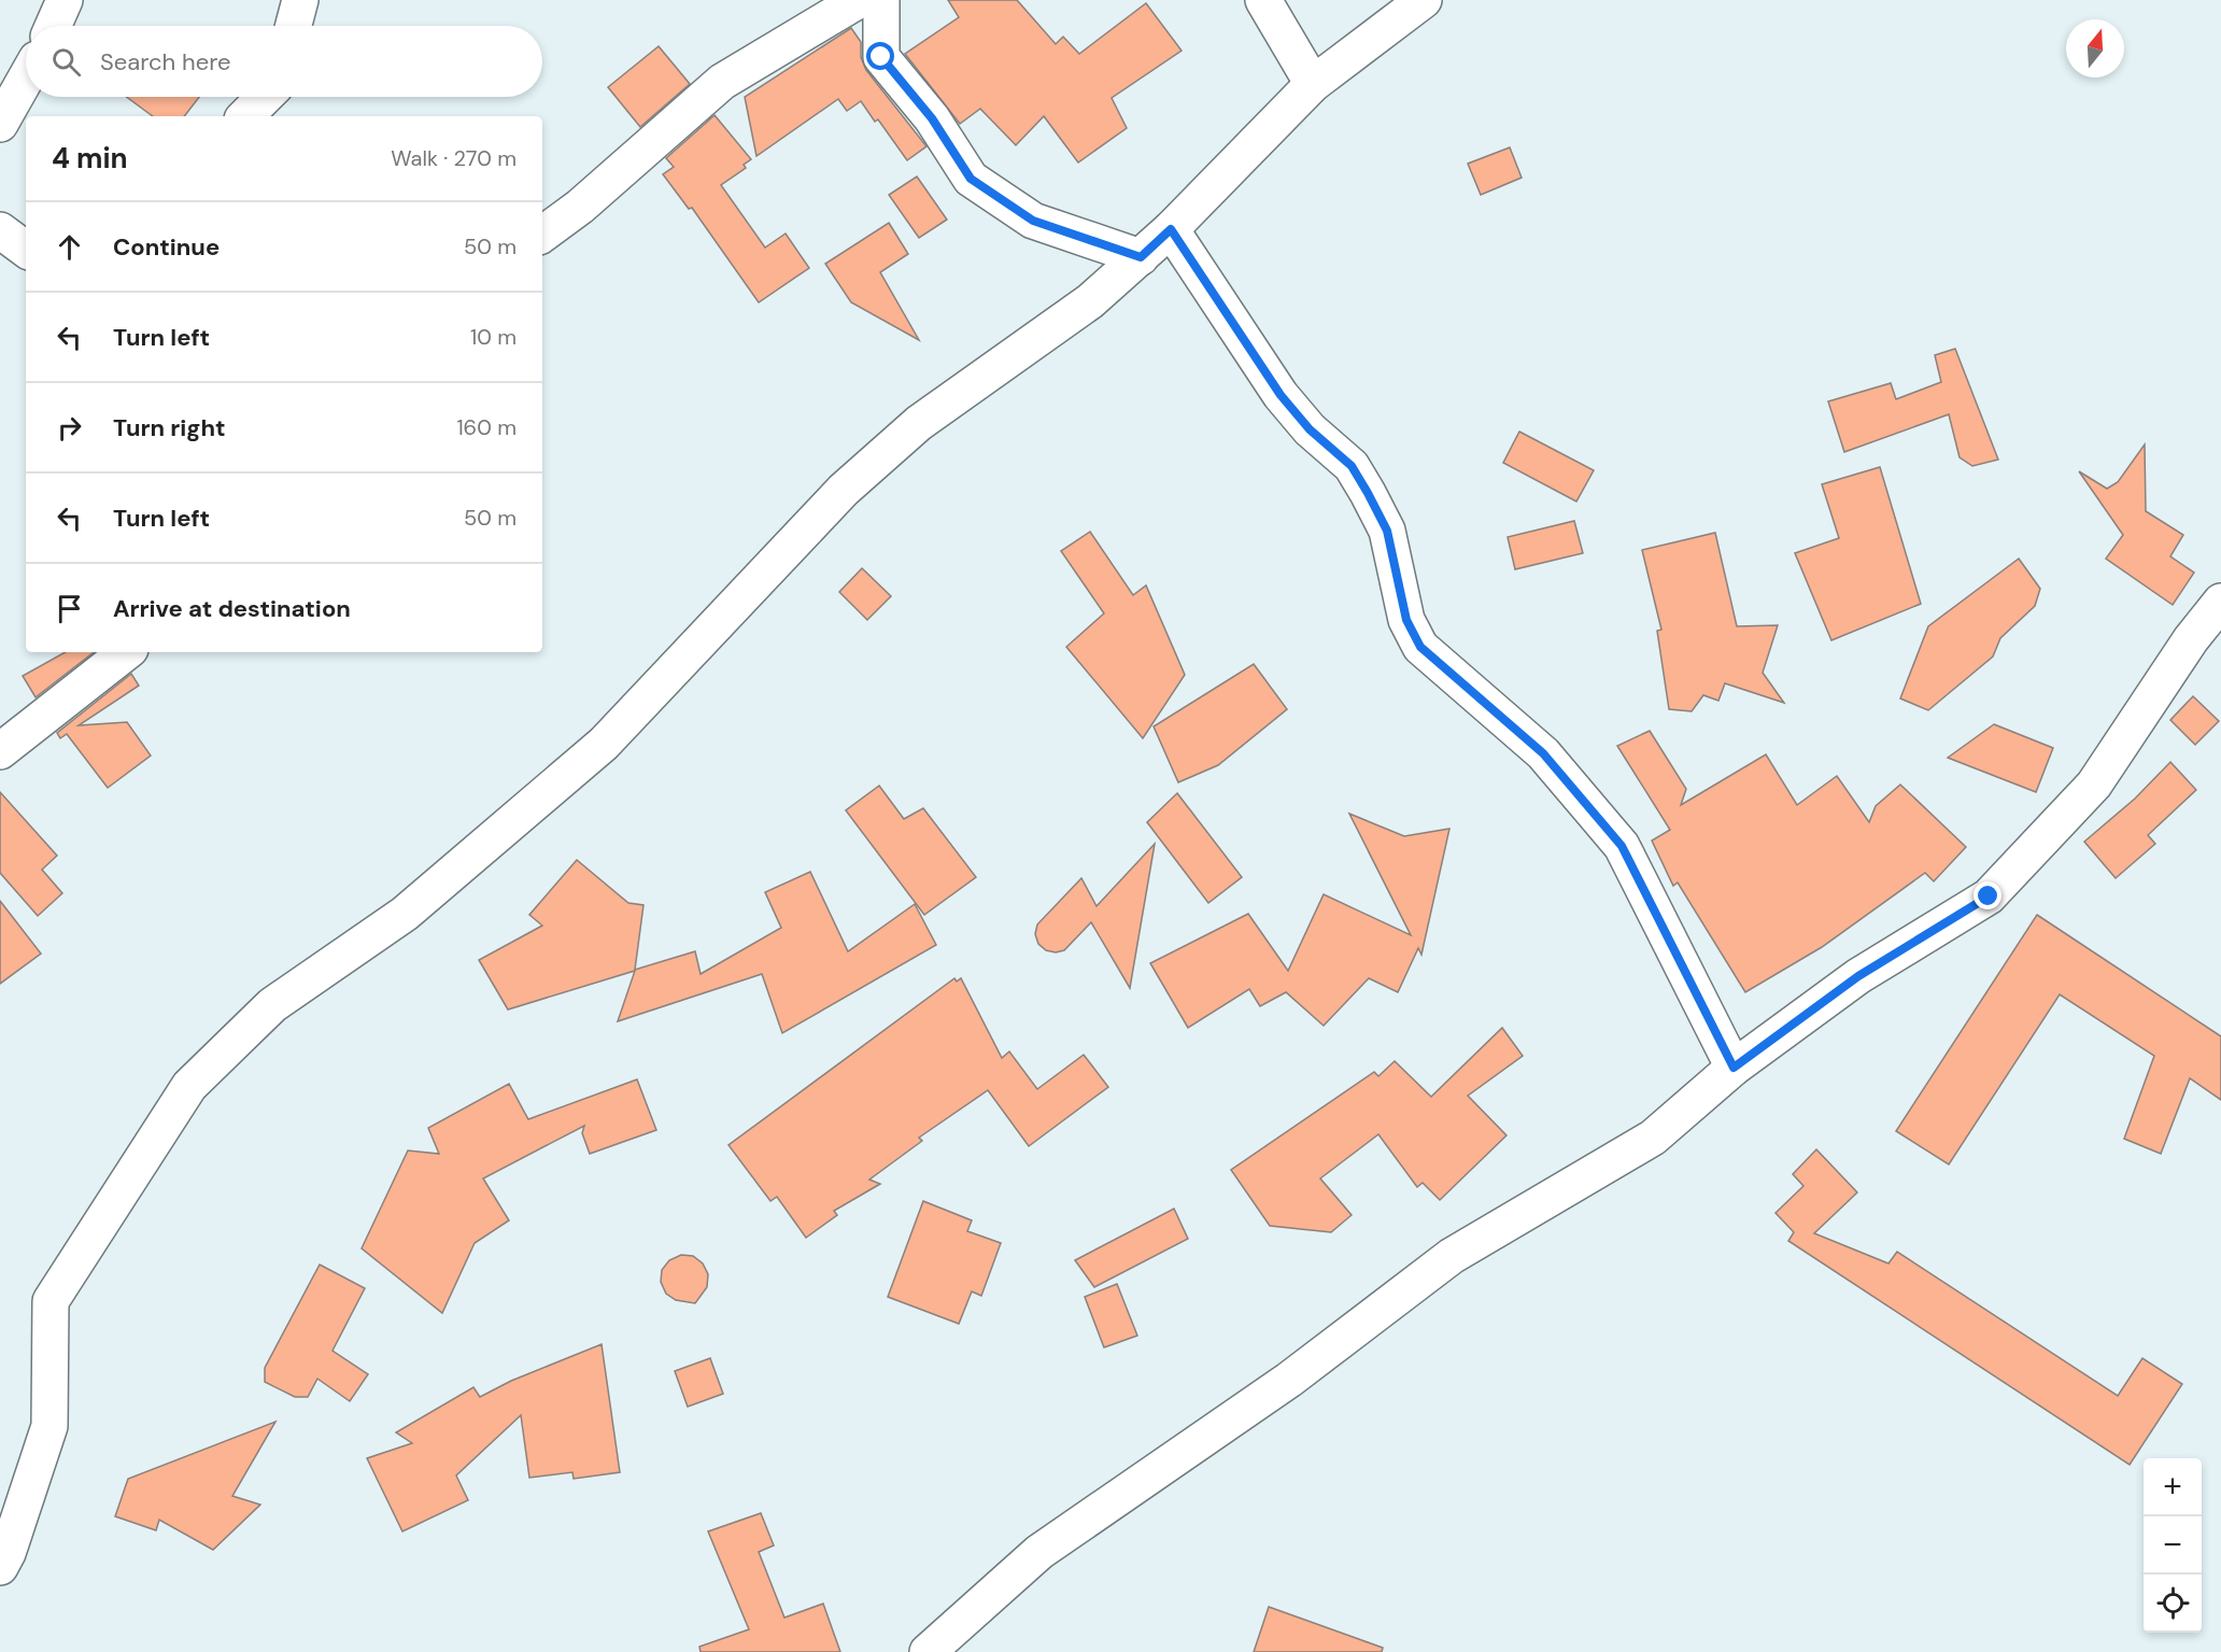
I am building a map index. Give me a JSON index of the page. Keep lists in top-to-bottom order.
{
  "north": "top",
  "page": {
    "search": "Search here",
    "heading": ["4 min", "Walk · 270 m"],
    "list": [
      ["Continue", "50 m"],
      ["Turn left", "10 m"],
      ["Turn right", "160 m"],
      ["Turn left", "50 m"],
      "Arrive at destination"
    ],
    "map_buttons": ["+", "−"]
  }
}
